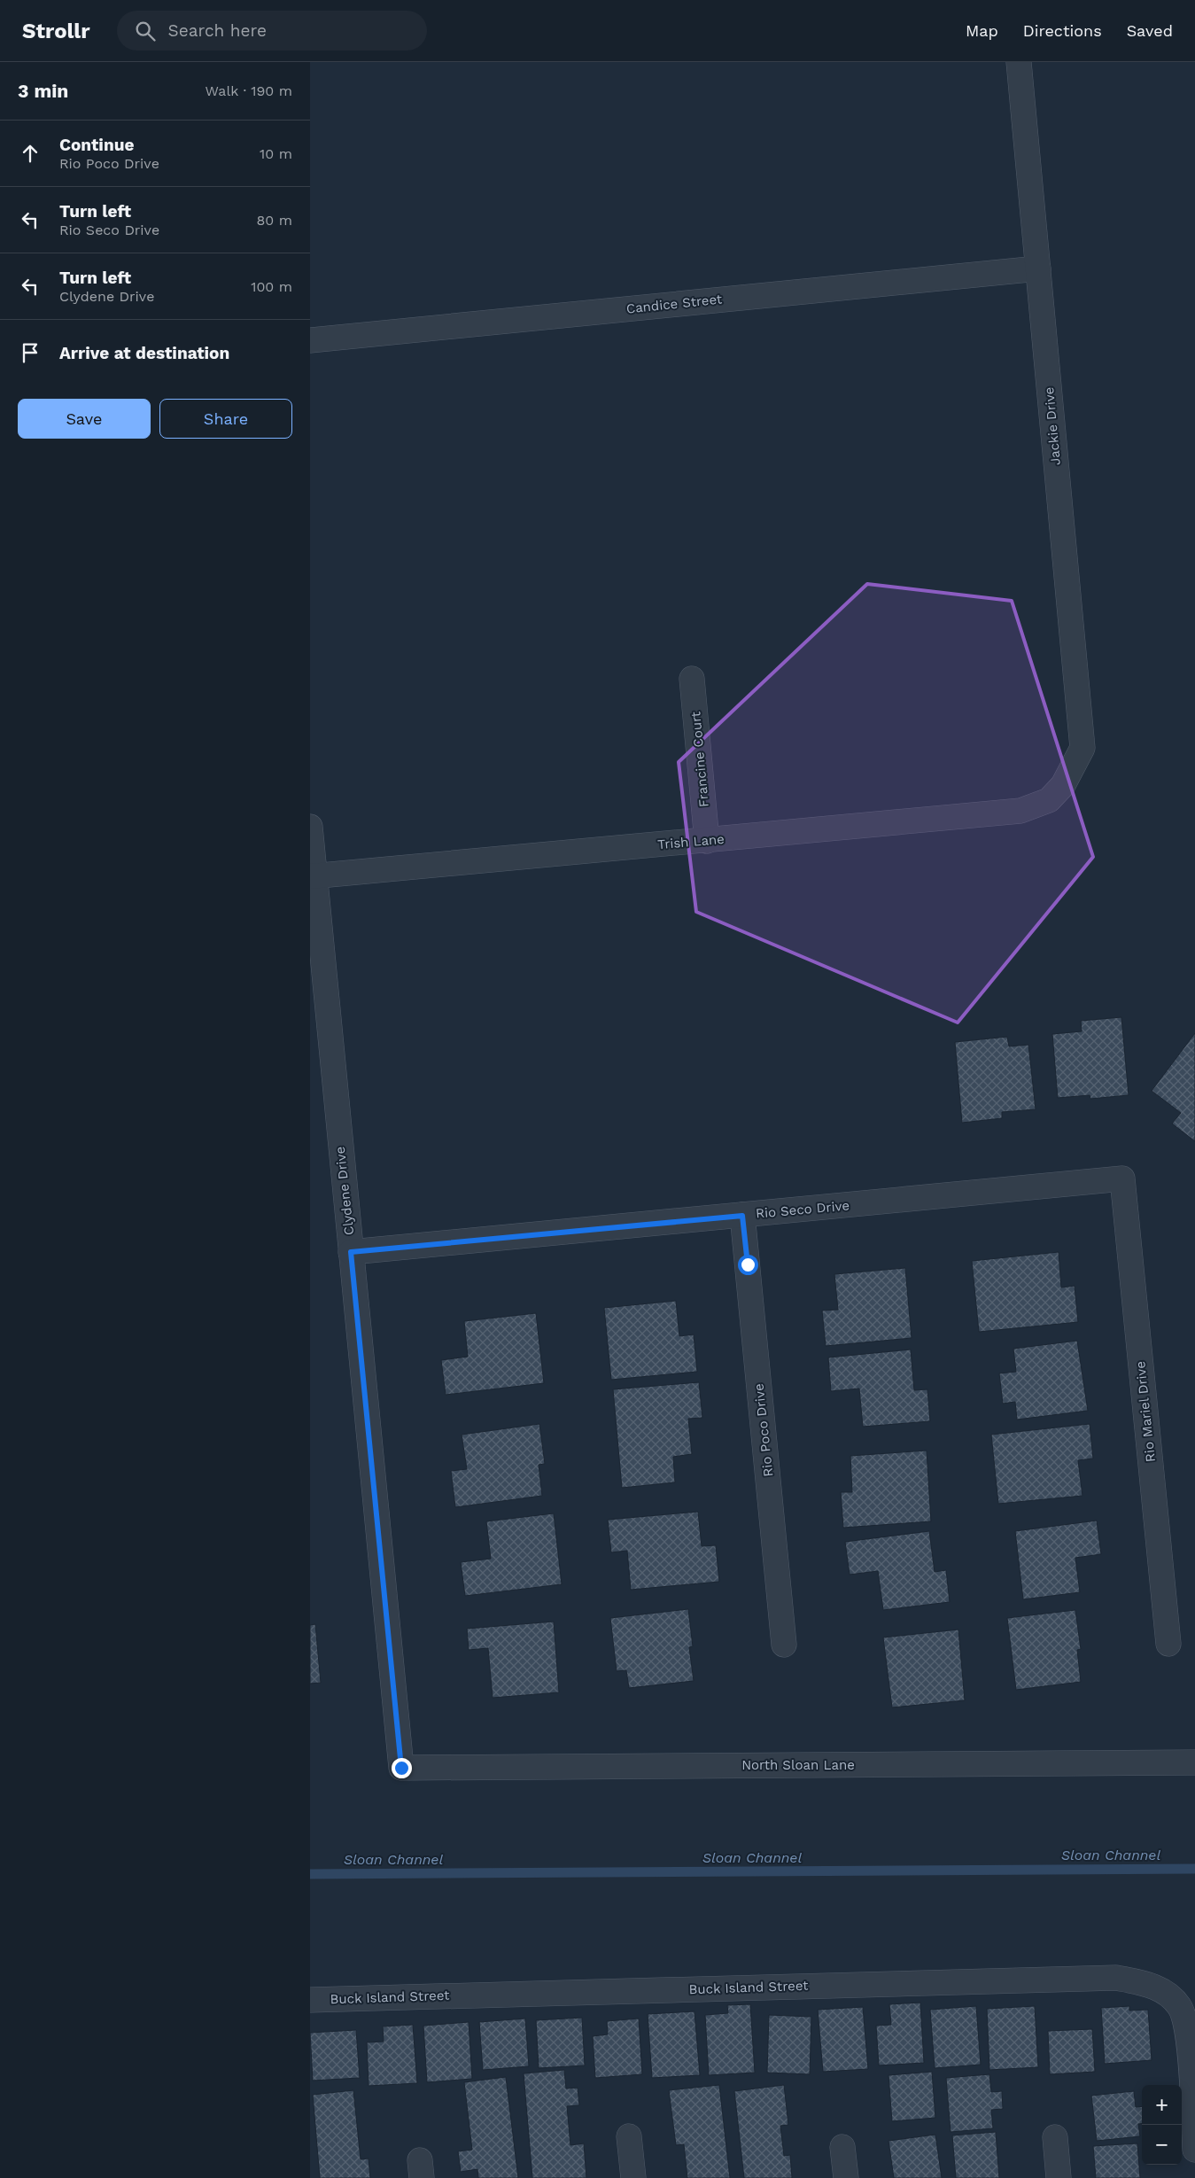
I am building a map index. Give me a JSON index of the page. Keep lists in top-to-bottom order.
{
  "streets": {
    "street": [
      "Candice Street",
      "Jackie Drive",
      "Francine Court",
      "Trish Lane",
      "Clydene Drive",
      "Rio Seco Drive",
      "Rio Mariel Drive",
      "Rio Poco Drive",
      "North Sloan Lane",
      "Buck Island Street"
    ]
  },
  "crossings": [
    ["Candice Street", "Jackie Drive"],
    ["Jackie Drive", "Trish Lane"],
    ["Francine Court", "Trish Lane"],
    ["Trish Lane", "Clydene Drive"],
    ["Clydene Drive", "Rio Seco Drive"],
    ["Clydene Drive", "North Sloan Lane"],
    ["Rio Seco Drive", "Rio Mariel Drive"],
    ["Rio Seco Drive", "Rio Poco Drive"]
  ],
  "water": ["Sloan Channel"],
  "page": {
    "header": "Strollr",
    "search": "Search here",
    "nav": ["Map", "Directions", "Saved"],
    "heading": ["3 min", "Walk · 190 m"],
    "list": [
      ["Continue", "Rio Poco Drive", "10 m"],
      ["Turn left", "Rio Seco Drive", "80 m"],
      ["Turn left", "Clydene Drive", "100 m"],
      "Arrive at destination"
    ],
    "buttons": ["Save", "Share"],
    "map_buttons": ["+", "−"]
  }
}
